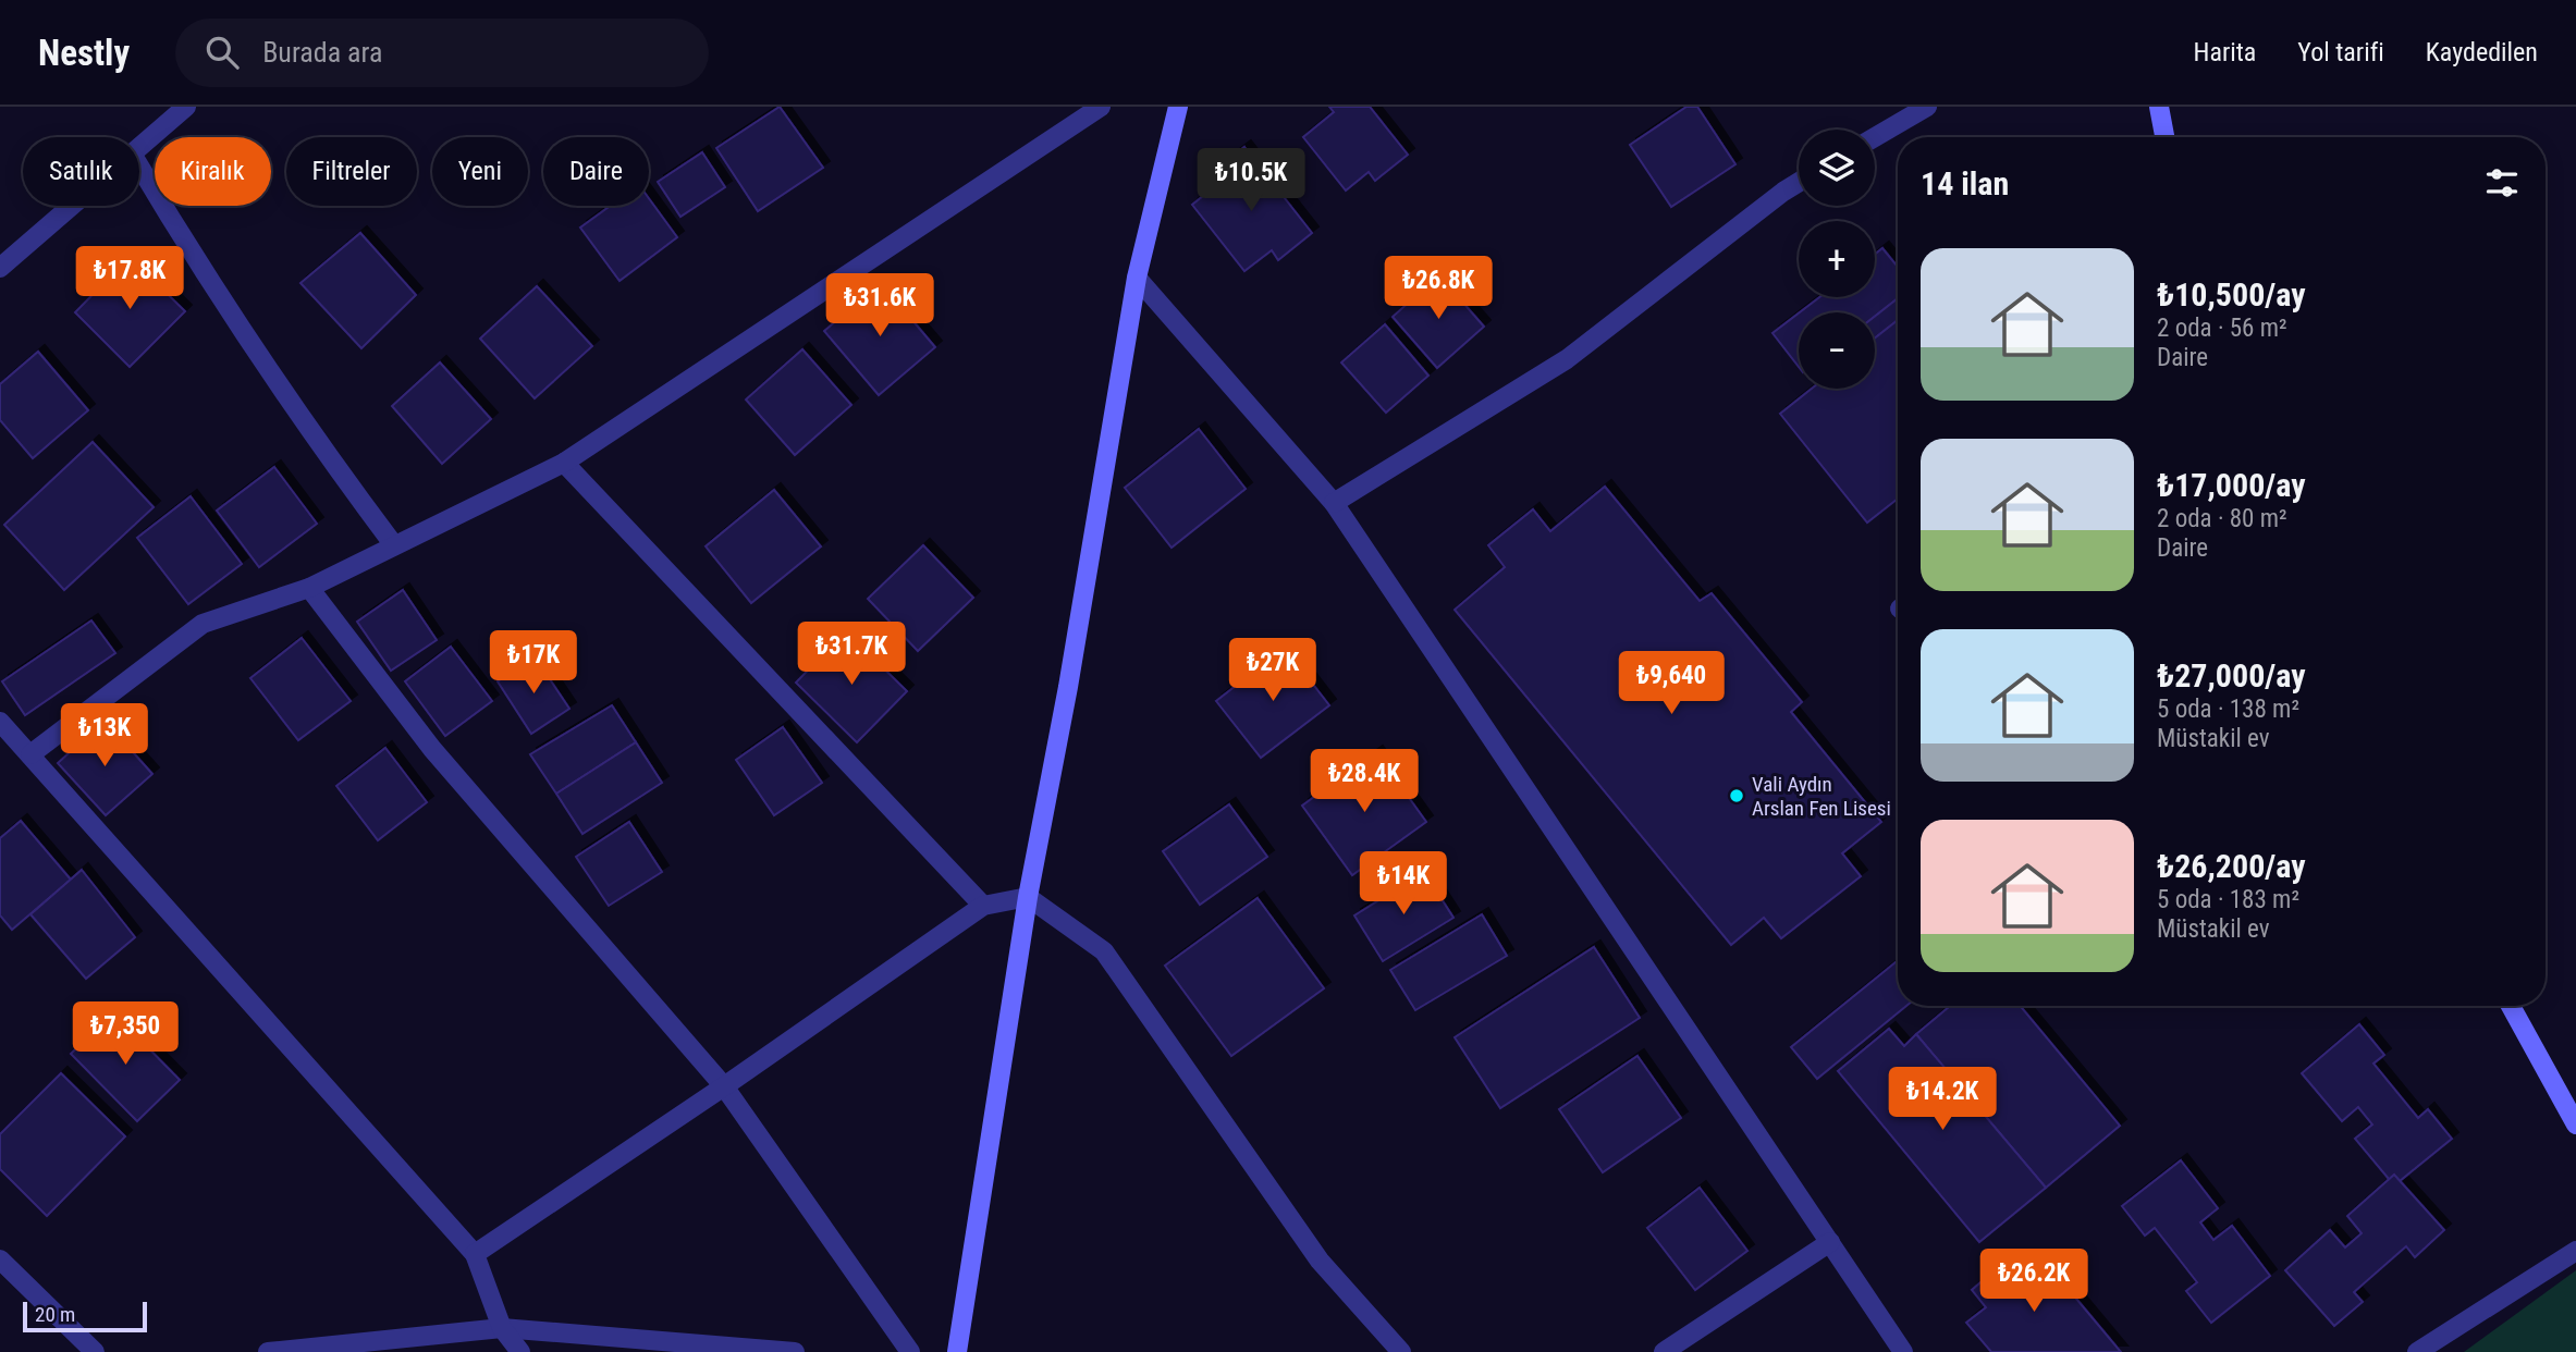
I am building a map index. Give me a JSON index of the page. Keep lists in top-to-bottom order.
{
  "places": ["Vali Aydın Arslan Fen Lisesi"],
  "scale_bar": "20 m",
  "page": {
    "header": "Nestly",
    "search": "Burada ara",
    "nav": ["Harita", "Yol tarifi", "Kaydedilen"],
    "map_buttons": ["+", "−"],
    "chip": [
      "Satılık",
      "Kiralık",
      "Filtreler",
      "Yeni",
      "Daire"
    ],
    "heading": "14 ilan",
    "price": [
      "₺10.5K",
      "₺17.8K",
      "₺26.8K",
      "₺31.6K",
      "₺31.7K",
      "₺17K",
      "₺27K",
      "₺9,640",
      "₺13K",
      "₺28.4K",
      "₺14K",
      "₺7,350",
      "₺14.2K",
      "₺26.2K"
    ],
    "list": [
      {
        "name": "₺10,500/ay",
        "note": "2 oda · 56 m² · Daire"
      },
      {
        "name": "₺17,000/ay",
        "note": "2 oda · 80 m² · Daire"
      },
      {
        "name": "₺27,000/ay",
        "note": "5 oda · 138 m² · Müstakil ev"
      },
      {
        "name": "₺26,200/ay",
        "note": "5 oda · 183 m² · Müstakil ev"
      }
    ],
    "scale": "20 m"
  }
}
